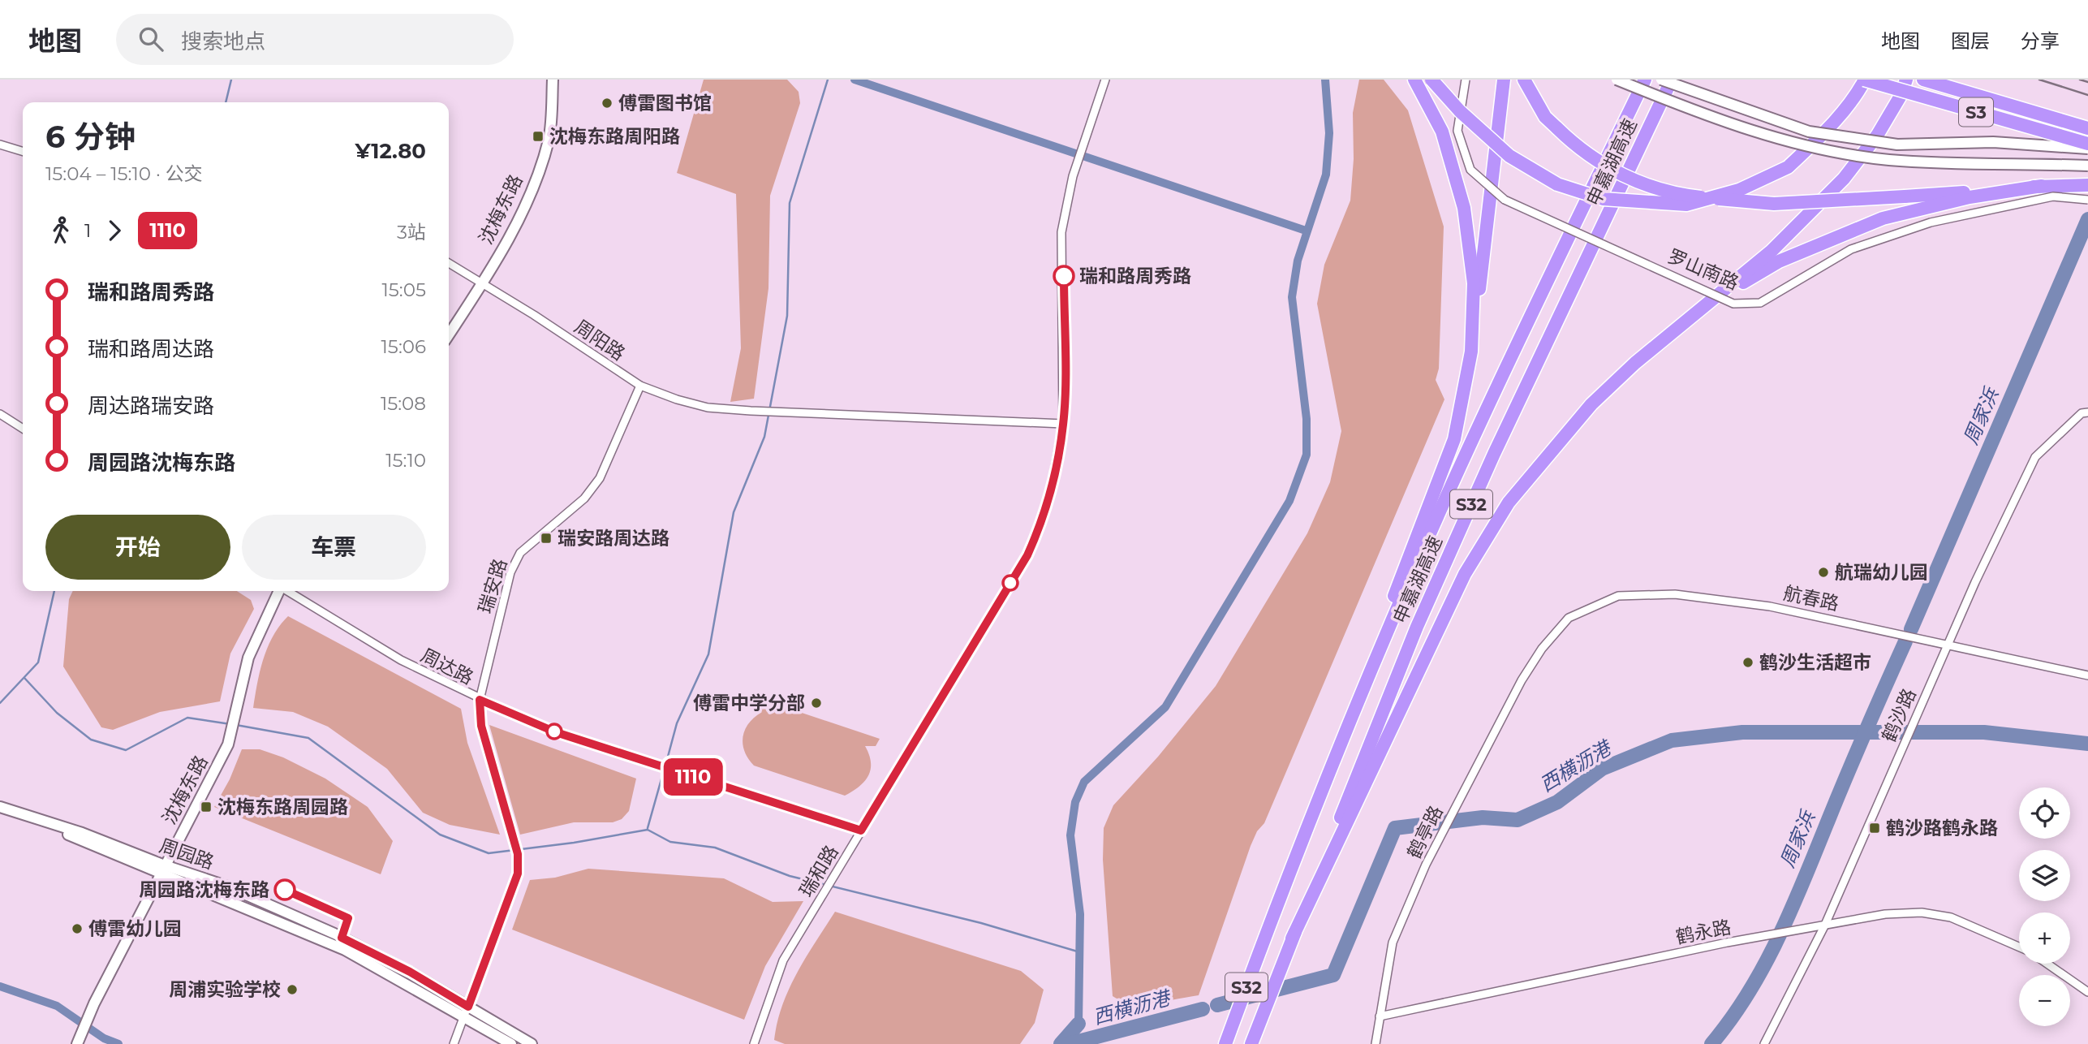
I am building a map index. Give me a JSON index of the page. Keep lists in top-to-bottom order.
{
  "streets": {
    "highway": ["S3", "申嘉湖高速", "S32"],
    "street": [
      "沈梅东路",
      "罗山南路",
      "周阳路",
      "瑞安路",
      "航春路",
      "周达路",
      "鹤沙路",
      "鹤亭路",
      "周园路",
      "瑞和路",
      "鹤永路"
    ]
  },
  "crossings": [
    ["沈梅东路", "周阳路"],
    ["沈梅东路", "周园路"],
    ["周阳路", "瑞安路"],
    ["周阳路", "瑞和路"],
    ["瑞安路", "周达路"],
    ["瑞安路", "周园路"],
    ["航春路", "鹤沙路"],
    ["航春路", "鹤亭路"],
    ["周达路", "瑞和路"],
    ["鹤沙路", "鹤永路"],
    ["鹤亭路", "鹤永路"]
  ],
  "water": ["周家浜", "西横沥港"],
  "places": {
    "other": [
      "傅雷图书馆",
      "瑞和路周秀路",
      "航瑞幼儿园",
      "鹤沙生活超市",
      "傅雷中学分部",
      "周园路沈梅东路",
      "傅雷幼儿园",
      "周浦实验学校"
    ],
    "transit": [
      "沈梅东路周阳路",
      "瑞安路周达路",
      "沈梅东路周园路",
      "鹤沙路鹤永路"
    ]
  },
  "lines": ["bus line 1110"],
  "page": {
    "header": "地图",
    "search": "搜索地点",
    "nav": ["地图", "图层", "分享"],
    "on_map": "1110",
    "heading": ["6 分钟", "15:04 – 15:10 · 公交", "¥12.80"],
    "legs": ["1", "1110", "3站"],
    "list": [
      {
        "name": "瑞和路周秀路",
        "value": "15:05"
      },
      {
        "name": "瑞和路周达路",
        "value": "15:06"
      },
      {
        "name": "周达路瑞安路",
        "value": "15:08"
      },
      {
        "name": "周园路沈梅东路",
        "value": "15:10"
      }
    ],
    "buttons": ["开始", "车票"],
    "map_buttons": ["+", "−"]
  }
}
